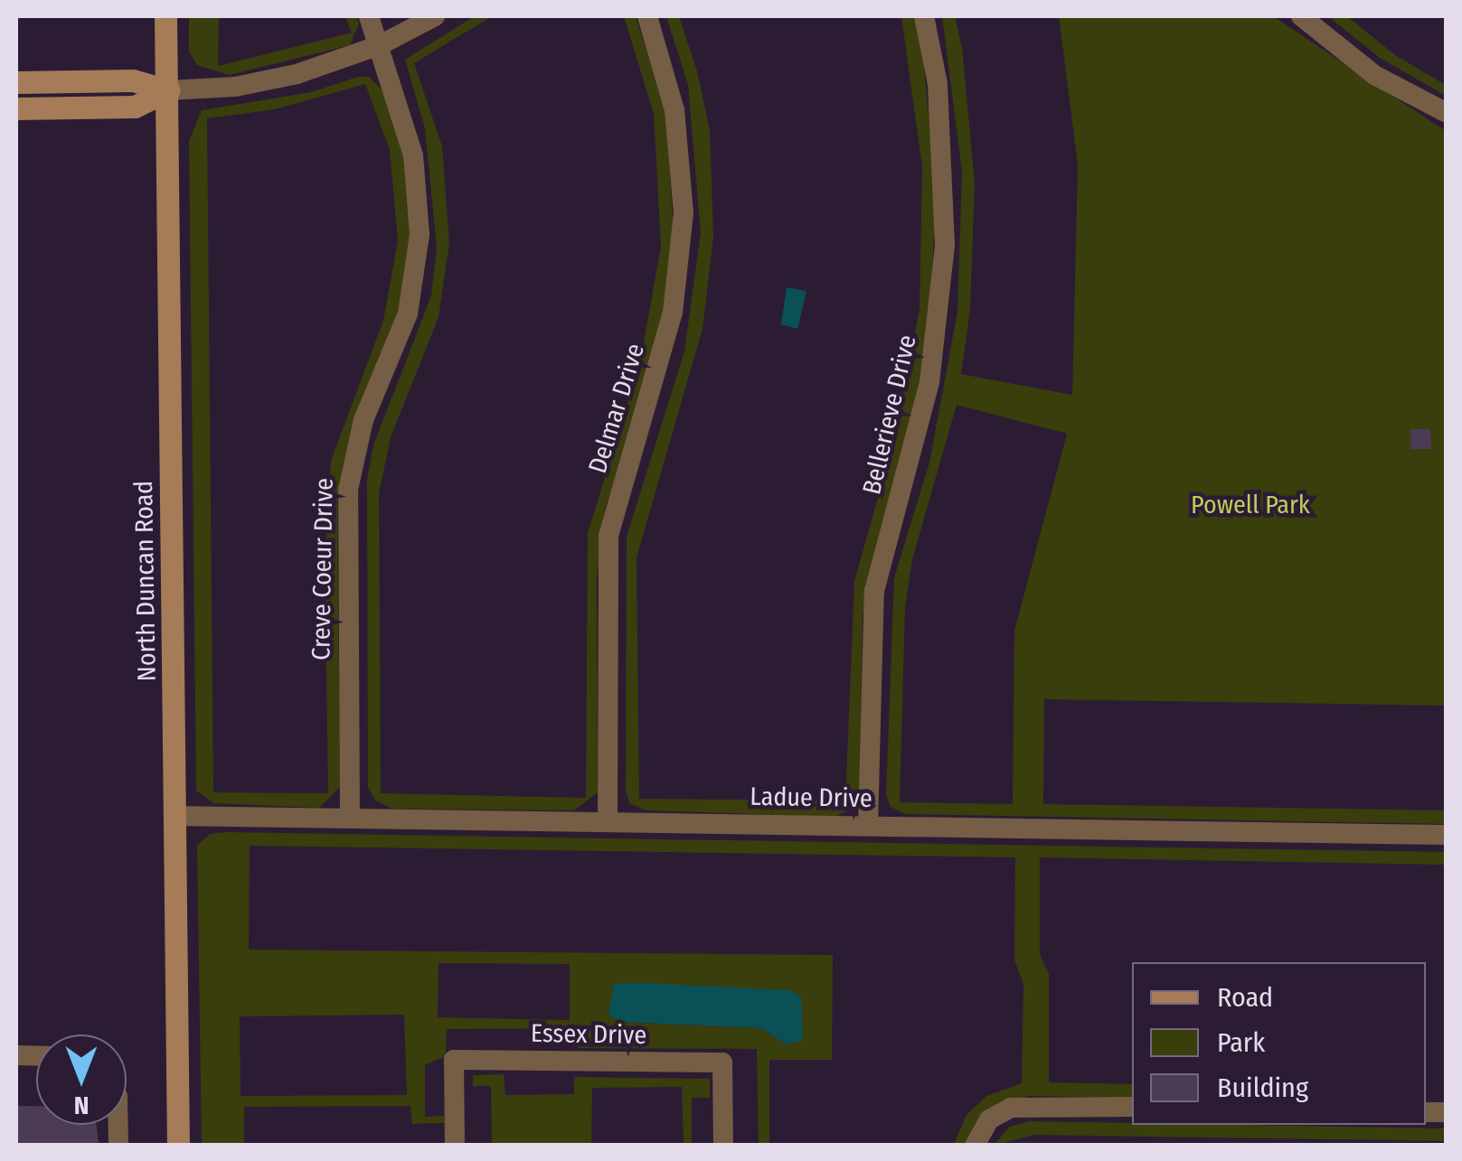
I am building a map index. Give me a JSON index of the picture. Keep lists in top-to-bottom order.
{
  "streets": {
    "main road": ["North Duncan Road"],
    "street": [
      "Delmar Drive",
      "Bellerieve Drive",
      "Creve Coeur Drive",
      "Ladue Drive",
      "Essex Drive"
    ]
  },
  "crossings": [
    ["Delmar Drive", "Ladue Drive"],
    ["Bellerieve Drive", "Ladue Drive"],
    ["Creve Coeur Drive", "Ladue Drive"],
    ["North Duncan Road", "Ladue Drive"]
  ],
  "parks": ["Powell Park"],
  "legend": ["Road", "Park", "Building"],
  "north": "bottom"
}
